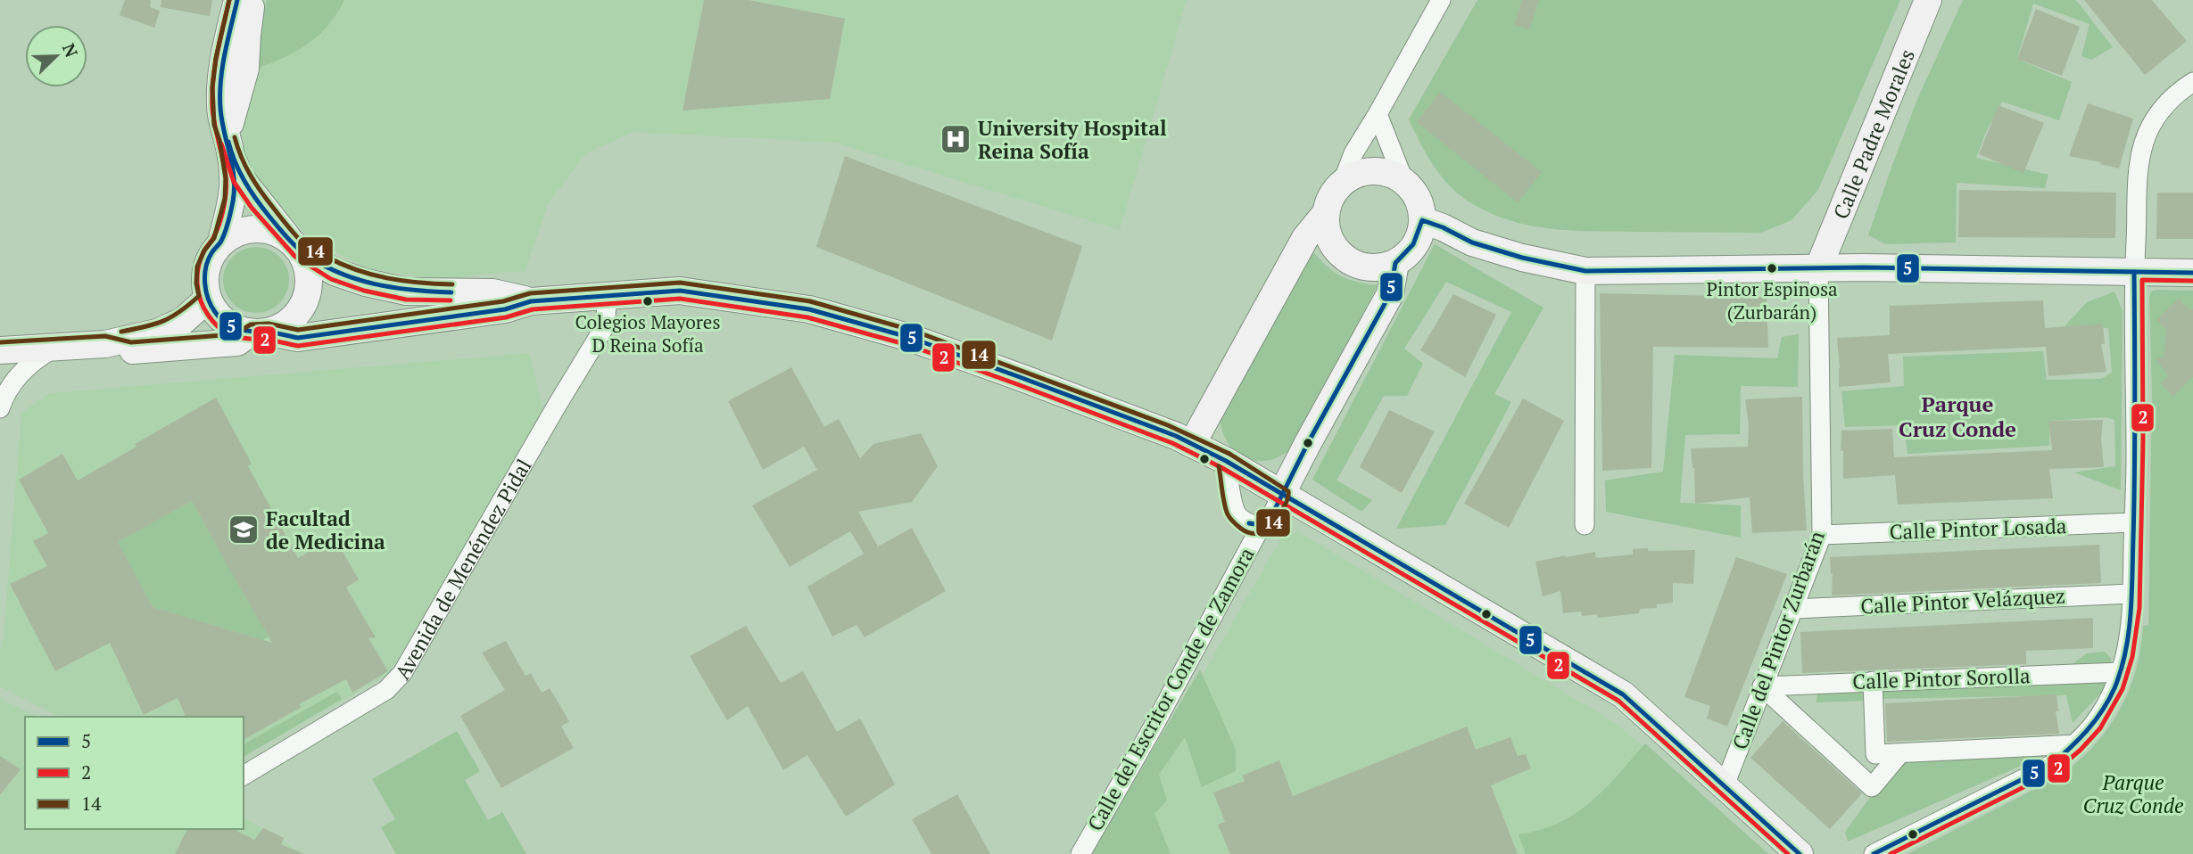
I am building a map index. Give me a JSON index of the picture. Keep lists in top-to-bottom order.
{
  "streets": {
    "main road": ["Calle Padre Morales"],
    "street": [
      "Calle Pintor Losada",
      "Avenida de Menéndez Pidal",
      "Calle Pintor Velázquez",
      "Calle del Pintor Zurbarán",
      "Calle Pintor Sorolla",
      "Calle del Escritor Conde de Zamora"
    ]
  },
  "crossings": [
    ["Calle Padre Morales", "Calle del Pintor Zurbarán"],
    ["Calle Pintor Losada", "Calle del Pintor Zurbarán"],
    ["Calle Pintor Velázquez", "Calle del Pintor Zurbarán"],
    ["Calle del Pintor Zurbarán", "Calle Pintor Sorolla"]
  ],
  "districts": ["Parque Cruz Conde"],
  "parks": ["Parque Cruz Conde"],
  "places": {
    "hospital": ["University Hospital Reina Sofía"],
    "other": ["Pintor Espinosa (Zurbarán)", "Colegios Mayores D Reina Sofía"],
    "school or university": ["Facultad de Medicina"]
  },
  "lines": ["transit line 5", "transit line 2", "transit line 14"],
  "legend": ["5", "2", "14"],
  "north": "top right"
}
